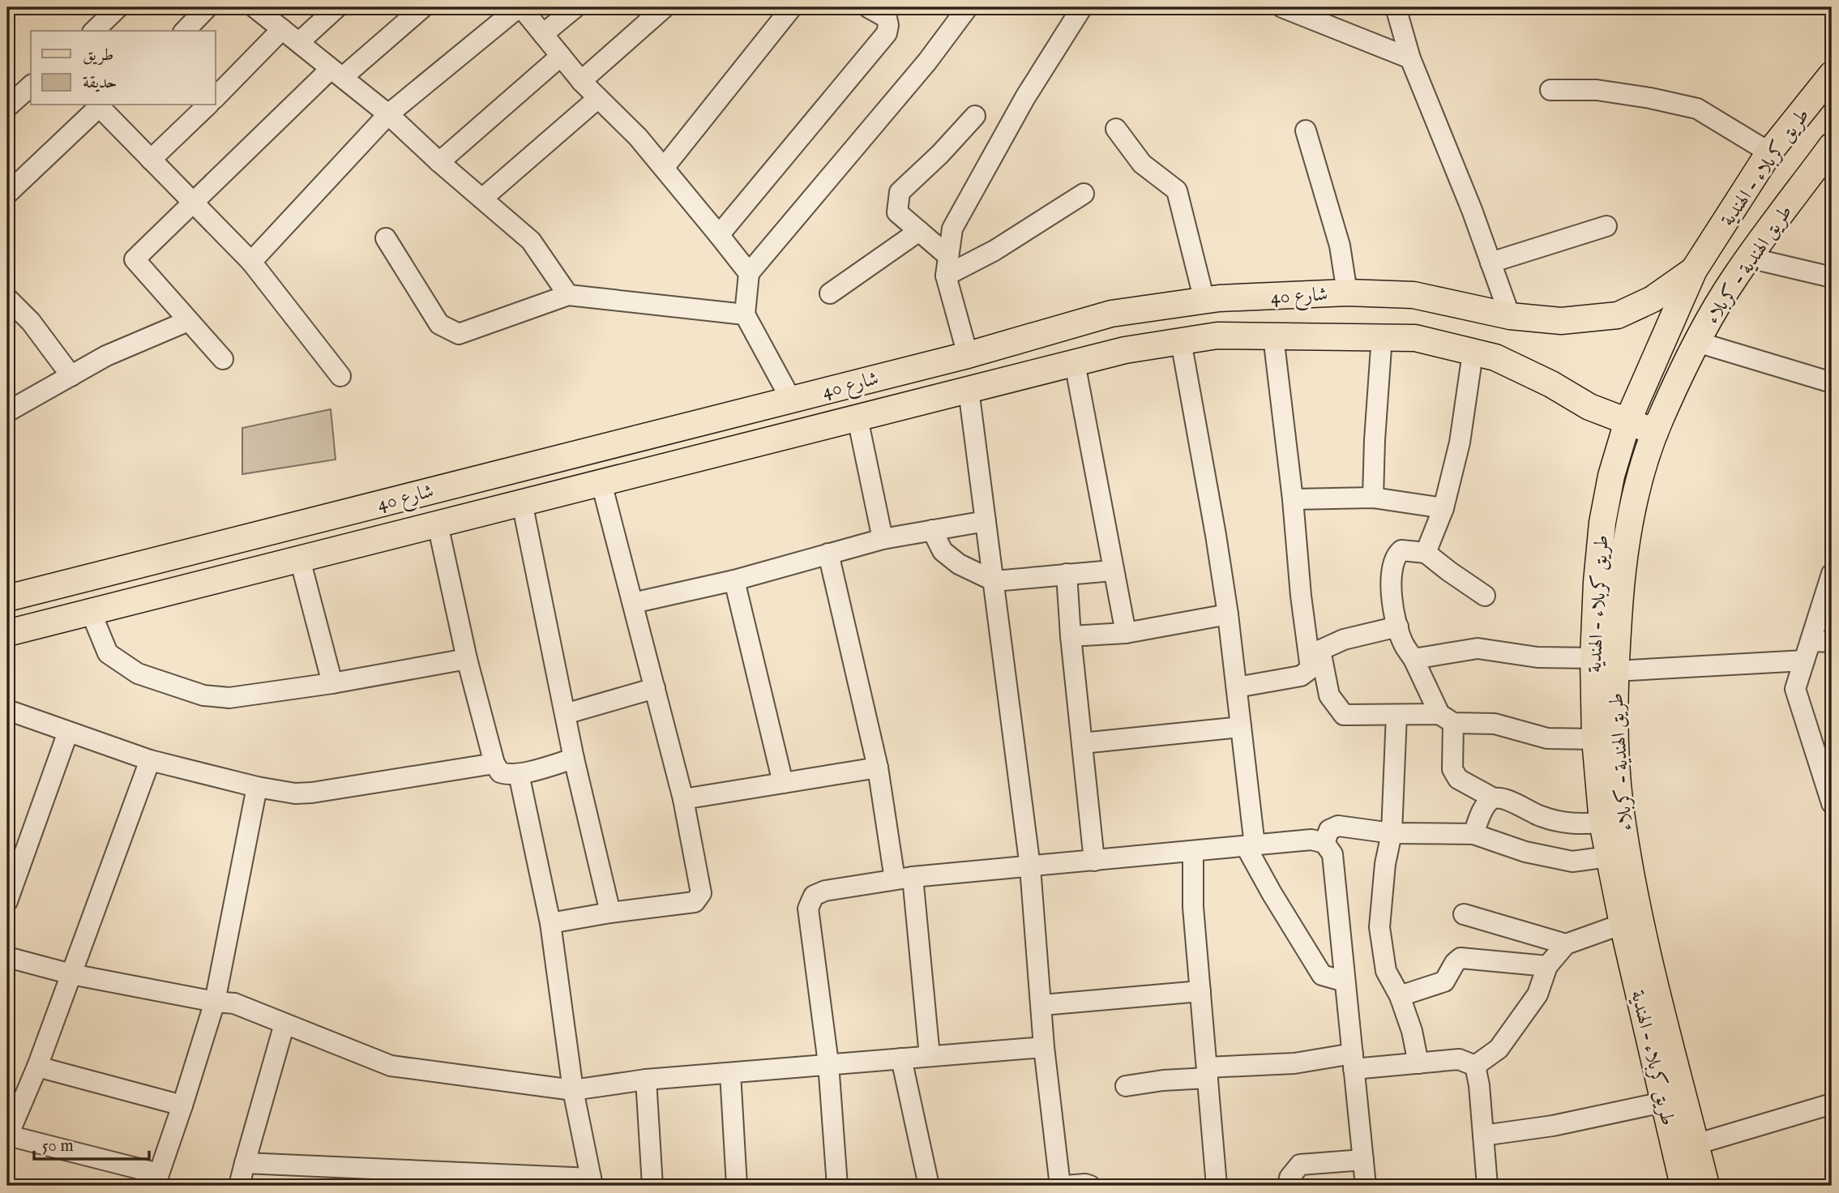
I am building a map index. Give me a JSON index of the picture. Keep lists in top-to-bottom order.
{
  "streets": {
    "main road": ["طريق كربلاء - الهندية", "طريق الهندية - كربلاء", "شارع 40"]
  },
  "crossings": [
    ["طريق كربلاء - الهندية", "طريق الهندية - كربلاء"],
    ["طريق كربلاء - الهندية", "شارع 40"],
    ["طريق الهندية - كربلاء", "شارع 40"]
  ],
  "legend": ["طريق", "حديقة"],
  "scale_bar": "50 m"
}
